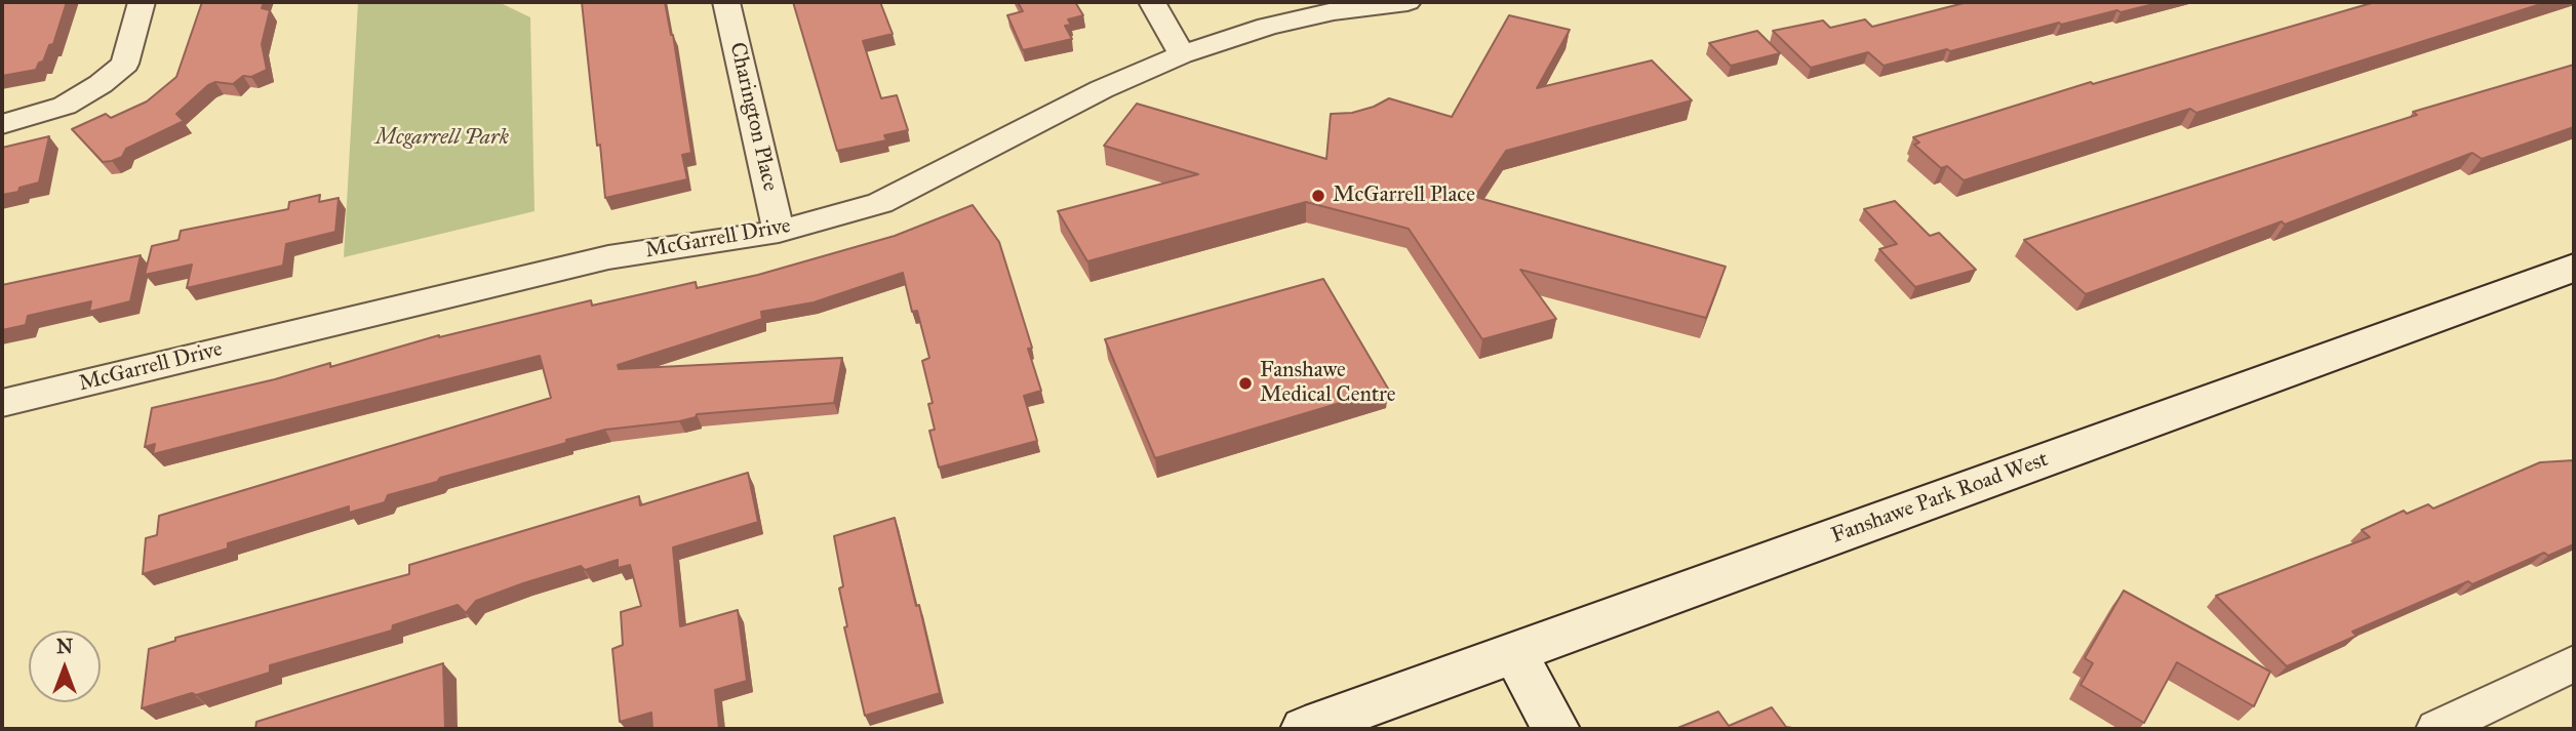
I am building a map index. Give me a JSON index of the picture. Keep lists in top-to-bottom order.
{
  "streets": {
    "main road": ["Fanshawe Park Road West"],
    "street": ["Charington Place", "McGarrell Drive"]
  },
  "crossings": [
    ["Charington Place", "McGarrell Drive"]
  ],
  "parks": ["Mcgarrell Park"],
  "places": ["McGarrell Place", "Fanshawe Medical Centre"],
  "north": "top"
}
